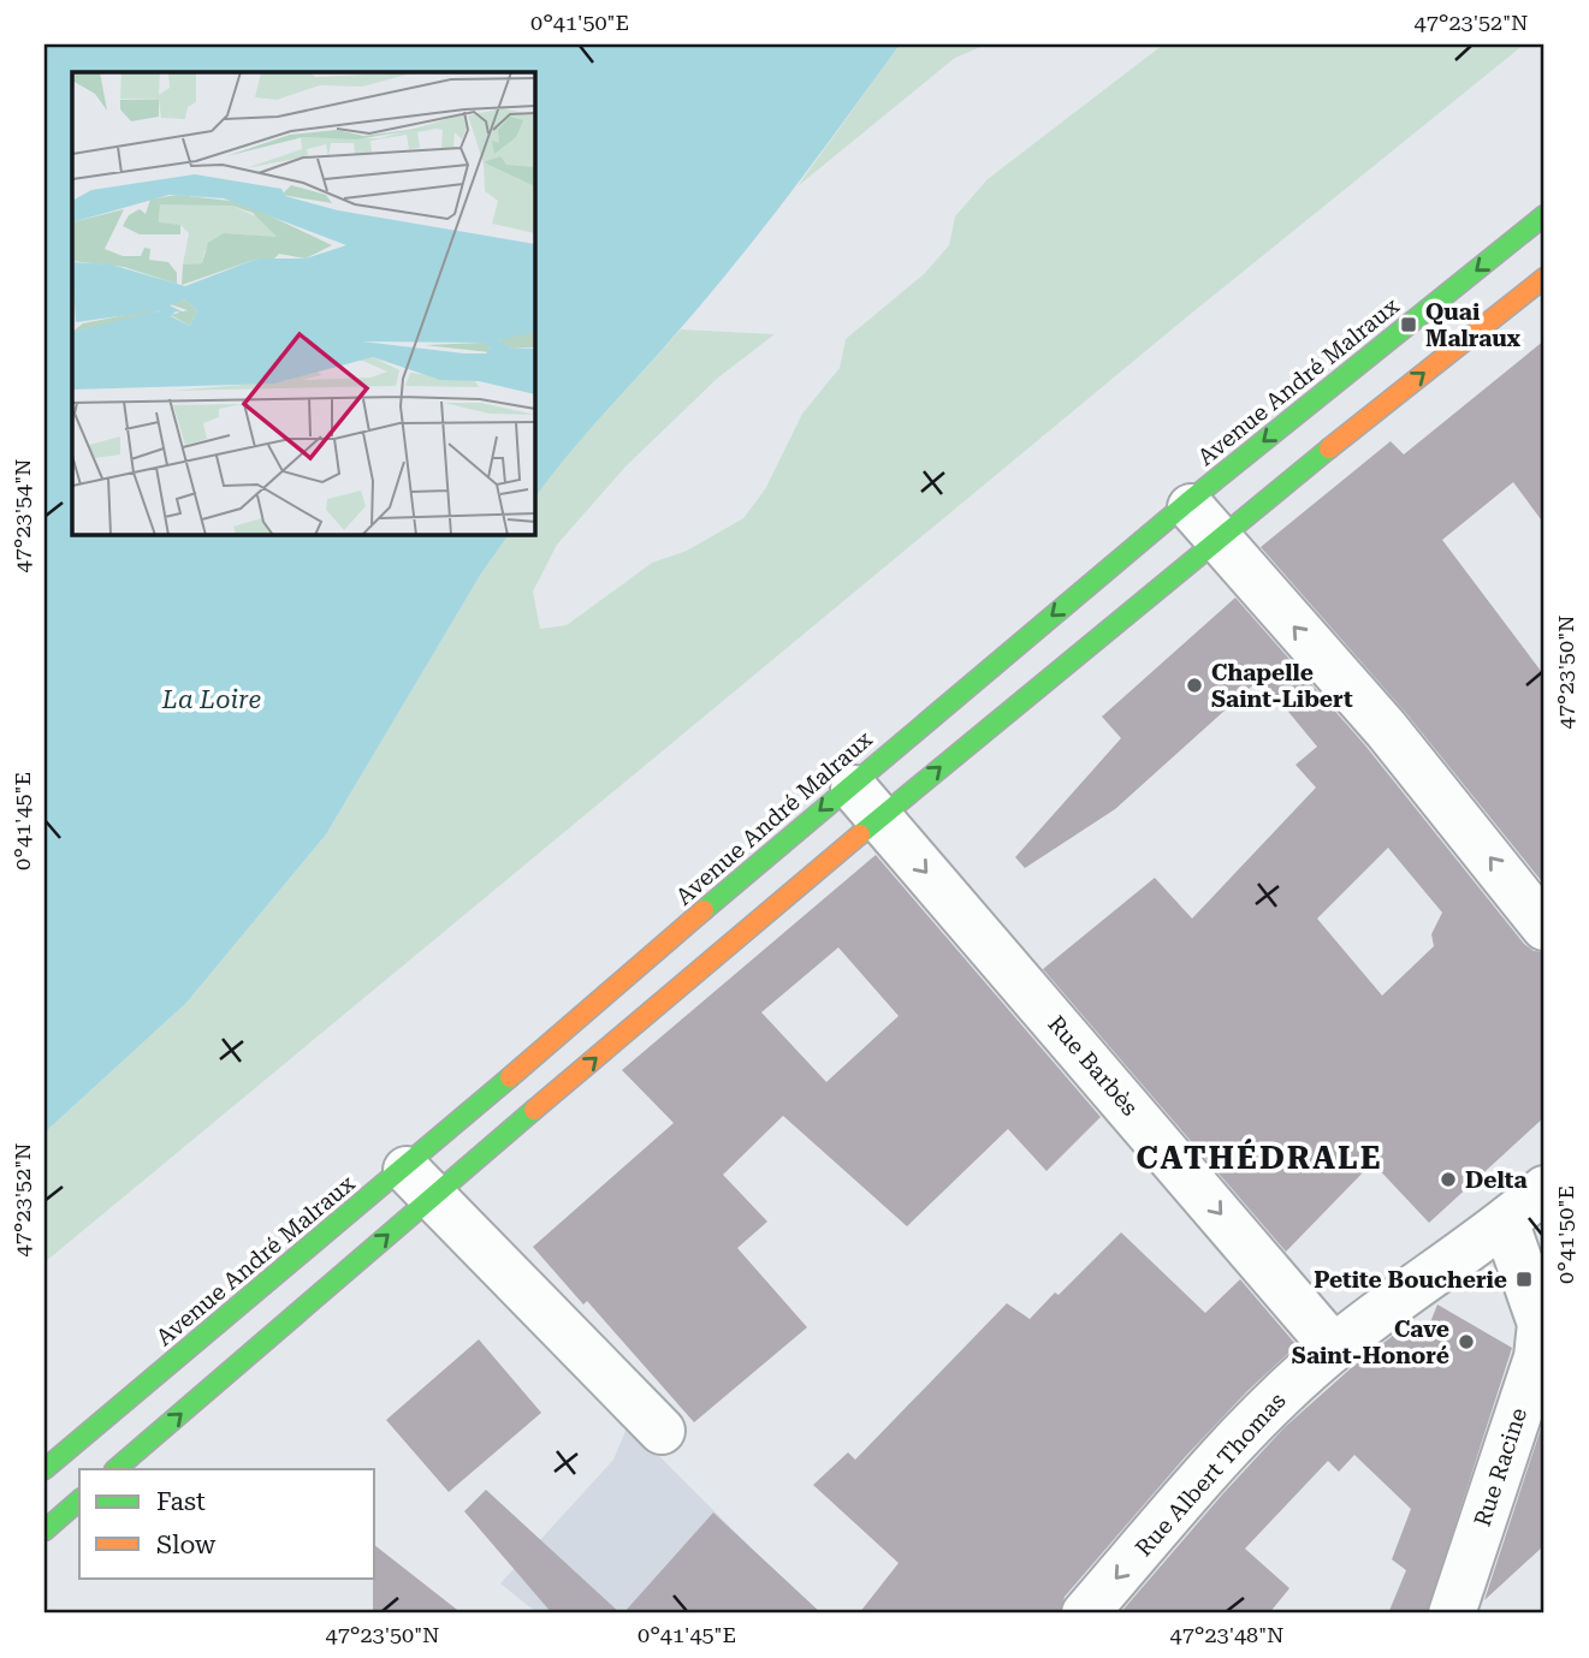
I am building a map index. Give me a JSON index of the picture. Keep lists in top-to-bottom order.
{
  "streets": {
    "main road": ["Avenue André Malraux"],
    "street": ["Rue Barbès", "Rue Racine", "Rue Albert Thomas"]
  },
  "crossings": [
    ["Avenue André Malraux", "Rue Barbès"],
    ["Rue Barbès", "Rue Albert Thomas"],
    ["Rue Racine", "Rue Albert Thomas"]
  ],
  "one_way": ["Rue Barbès", "Rue Albert Thomas"],
  "districts": ["CATHÉDRALE"],
  "water": ["La Loire"],
  "places": {
    "transit": ["Quai Malraux", "Petite Boucherie"],
    "other": ["Chapelle Saint-Libert", "Delta", "Cave Saint-Honoré"]
  },
  "legend": ["Fast", "Slow"],
  "coordinates": [
    "0°41'50\"E",
    "47°23'52\"N",
    "47°23'54\"N",
    "47°23'50\"N",
    "0°41'45\"E",
    "47°23'48\"N"
  ]
}
